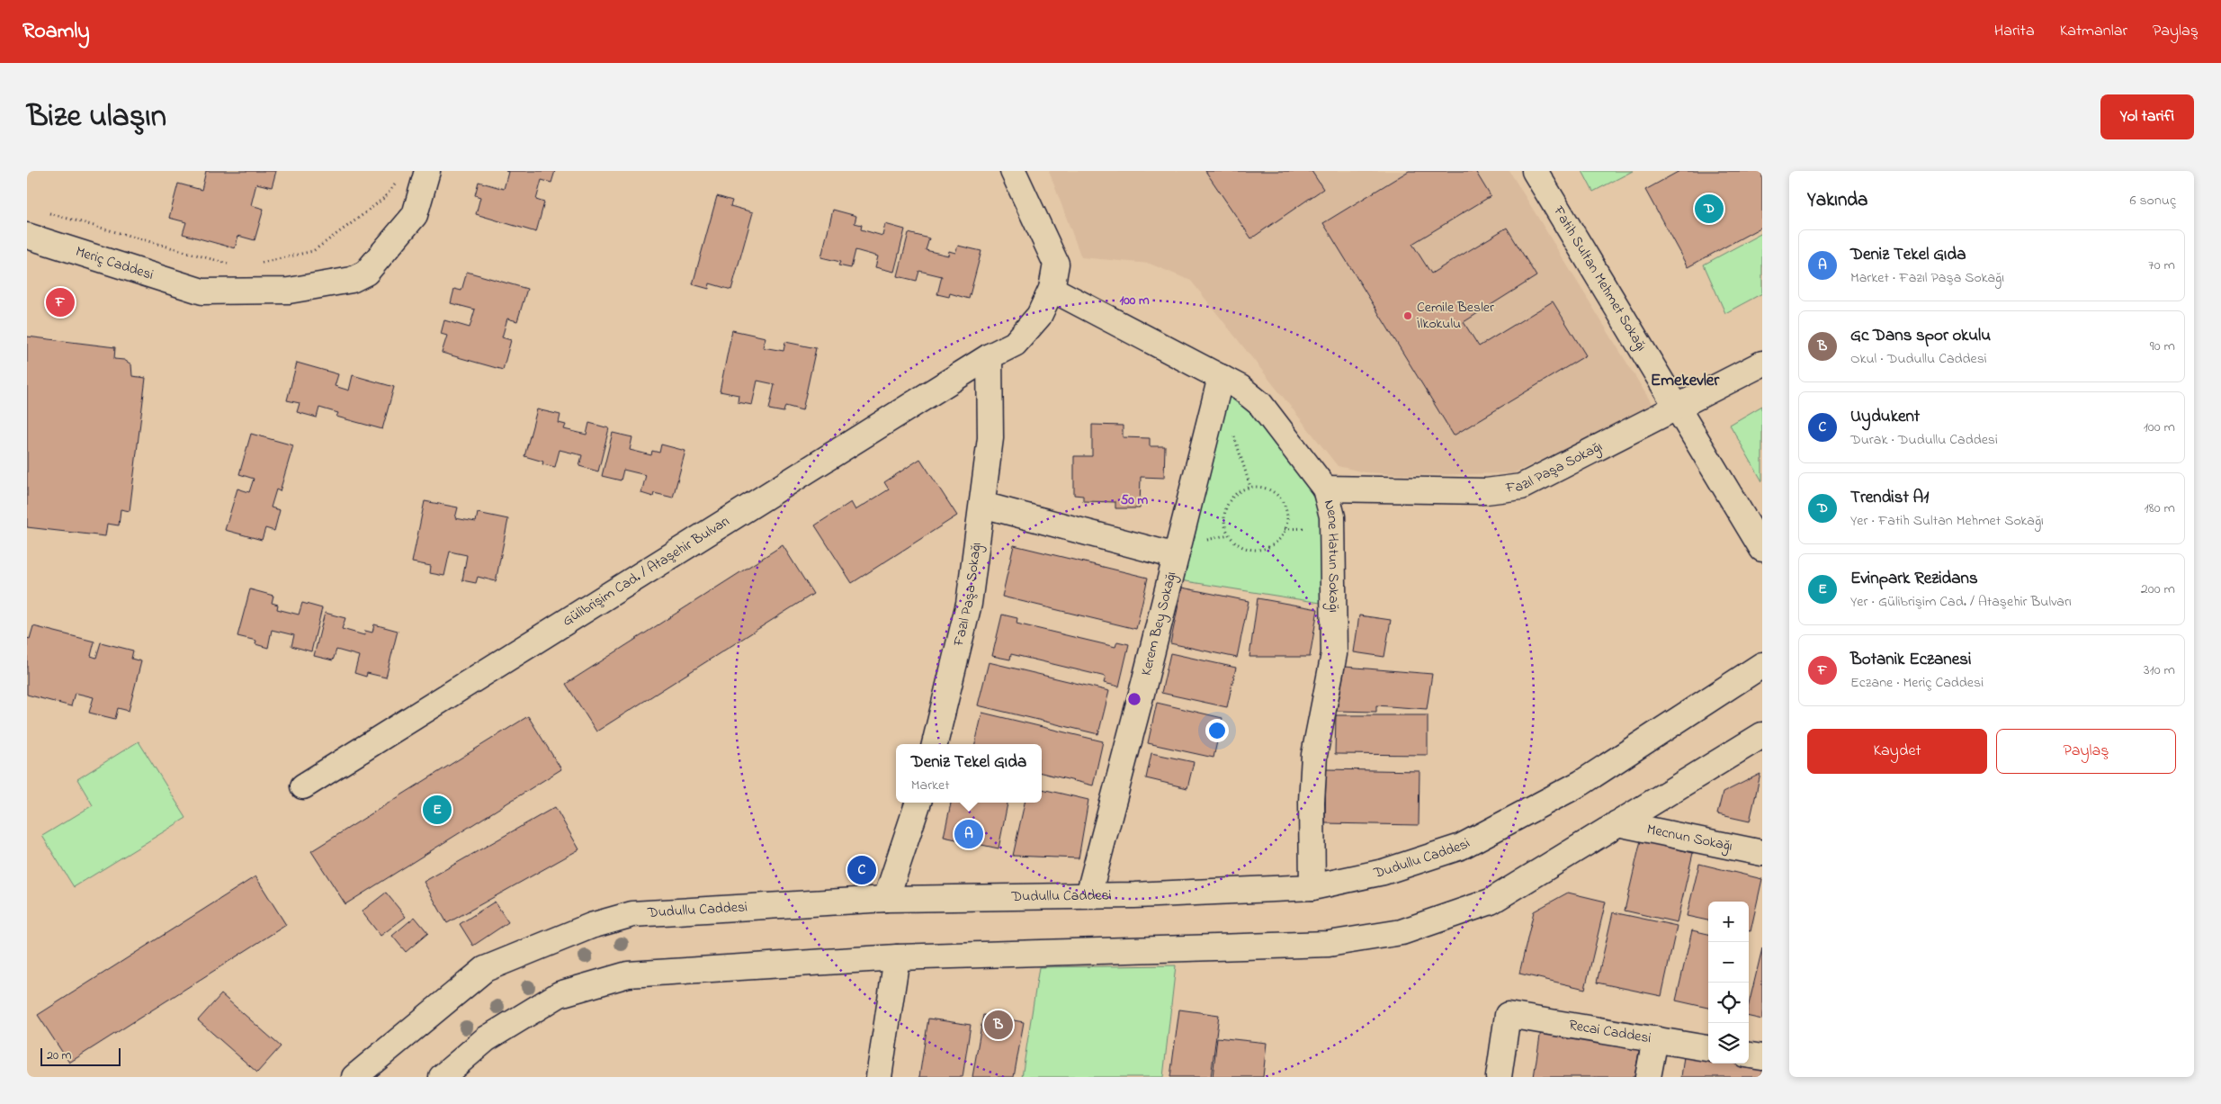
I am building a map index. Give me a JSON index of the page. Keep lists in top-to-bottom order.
{
  "streets": {
    "street": [
      "Meriç Caddesi",
      "Fatih Sultan Mehmet Sokağı",
      "Fazıl Paşa Sokağı",
      "Nene Hatun Sokağı",
      "Gülibrişim Cad. / Ataşehir Bulvarı",
      "Kerem Bey Sokağı",
      "Mecnun Sokağı",
      "Dudullu Caddesi",
      "Recai Caddesi"
    ]
  },
  "crossings": [
    ["Fatih Sultan Mehmet Sokağı", "Fazıl Paşa Sokağı"],
    ["Fazıl Paşa Sokağı", "Nene Hatun Sokağı"],
    ["Fazıl Paşa Sokağı", "Gülibrişim Cad. / Ataşehir Bulvarı"],
    ["Nene Hatun Sokağı", "Gülibrişim Cad. / Ataşehir Bulvarı"],
    ["Nene Hatun Sokağı", "Kerem Bey Sokağı"],
    ["Nene Hatun Sokağı", "Dudullu Caddesi"],
    ["Kerem Bey Sokağı", "Dudullu Caddesi"]
  ],
  "districts": ["Emekevler"],
  "places": ["Cemile Besler İlkokulu"],
  "scale_bar": "20 m",
  "page": {
    "header": "Roamly",
    "nav": ["Harita", "Katmanlar", "Paylaş"],
    "title": "Bize ulaşın",
    "buttons": [
      "Yol tarifi",
      ["Kaydet", "Paylaş"]
    ],
    "heading": ["Yakında", "6 sonuç"],
    "pins": [
      "D",
      "F",
      "E",
      "A",
      "C",
      "B"
    ],
    "list": [
      {
        "mark": "A",
        "name": "Deniz Tekel Gıda",
        "note": "Market · Fazıl Paşa Sokağı",
        "value": "70 m"
      },
      {
        "mark": "B",
        "name": "Gc Dans spor okulu",
        "note": "Okul · Dudullu Caddesi",
        "value": "90 m"
      },
      {
        "mark": "C",
        "name": "Uydukent",
        "note": "Durak · Dudullu Caddesi",
        "value": "100 m"
      },
      {
        "mark": "D",
        "name": "Trendist A1",
        "note": "Yer · Fatih Sultan Mehmet Sokağı",
        "value": "180 m"
      },
      {
        "mark": "E",
        "name": "Evinpark Rezidans",
        "note": "Yer · Gülibrişim Cad. / Ataşehir Bulvarı",
        "value": "200 m"
      },
      {
        "mark": "F",
        "name": "Botanik Eczanesi",
        "note": "Eczane · Meriç Caddesi",
        "value": "310 m"
      }
    ],
    "popup": ["Deniz Tekel Gıda", "Market"],
    "map_buttons": ["+", "−"],
    "scale": "20 m"
  },
  "rings": ["100 m", "50 m"]
}
